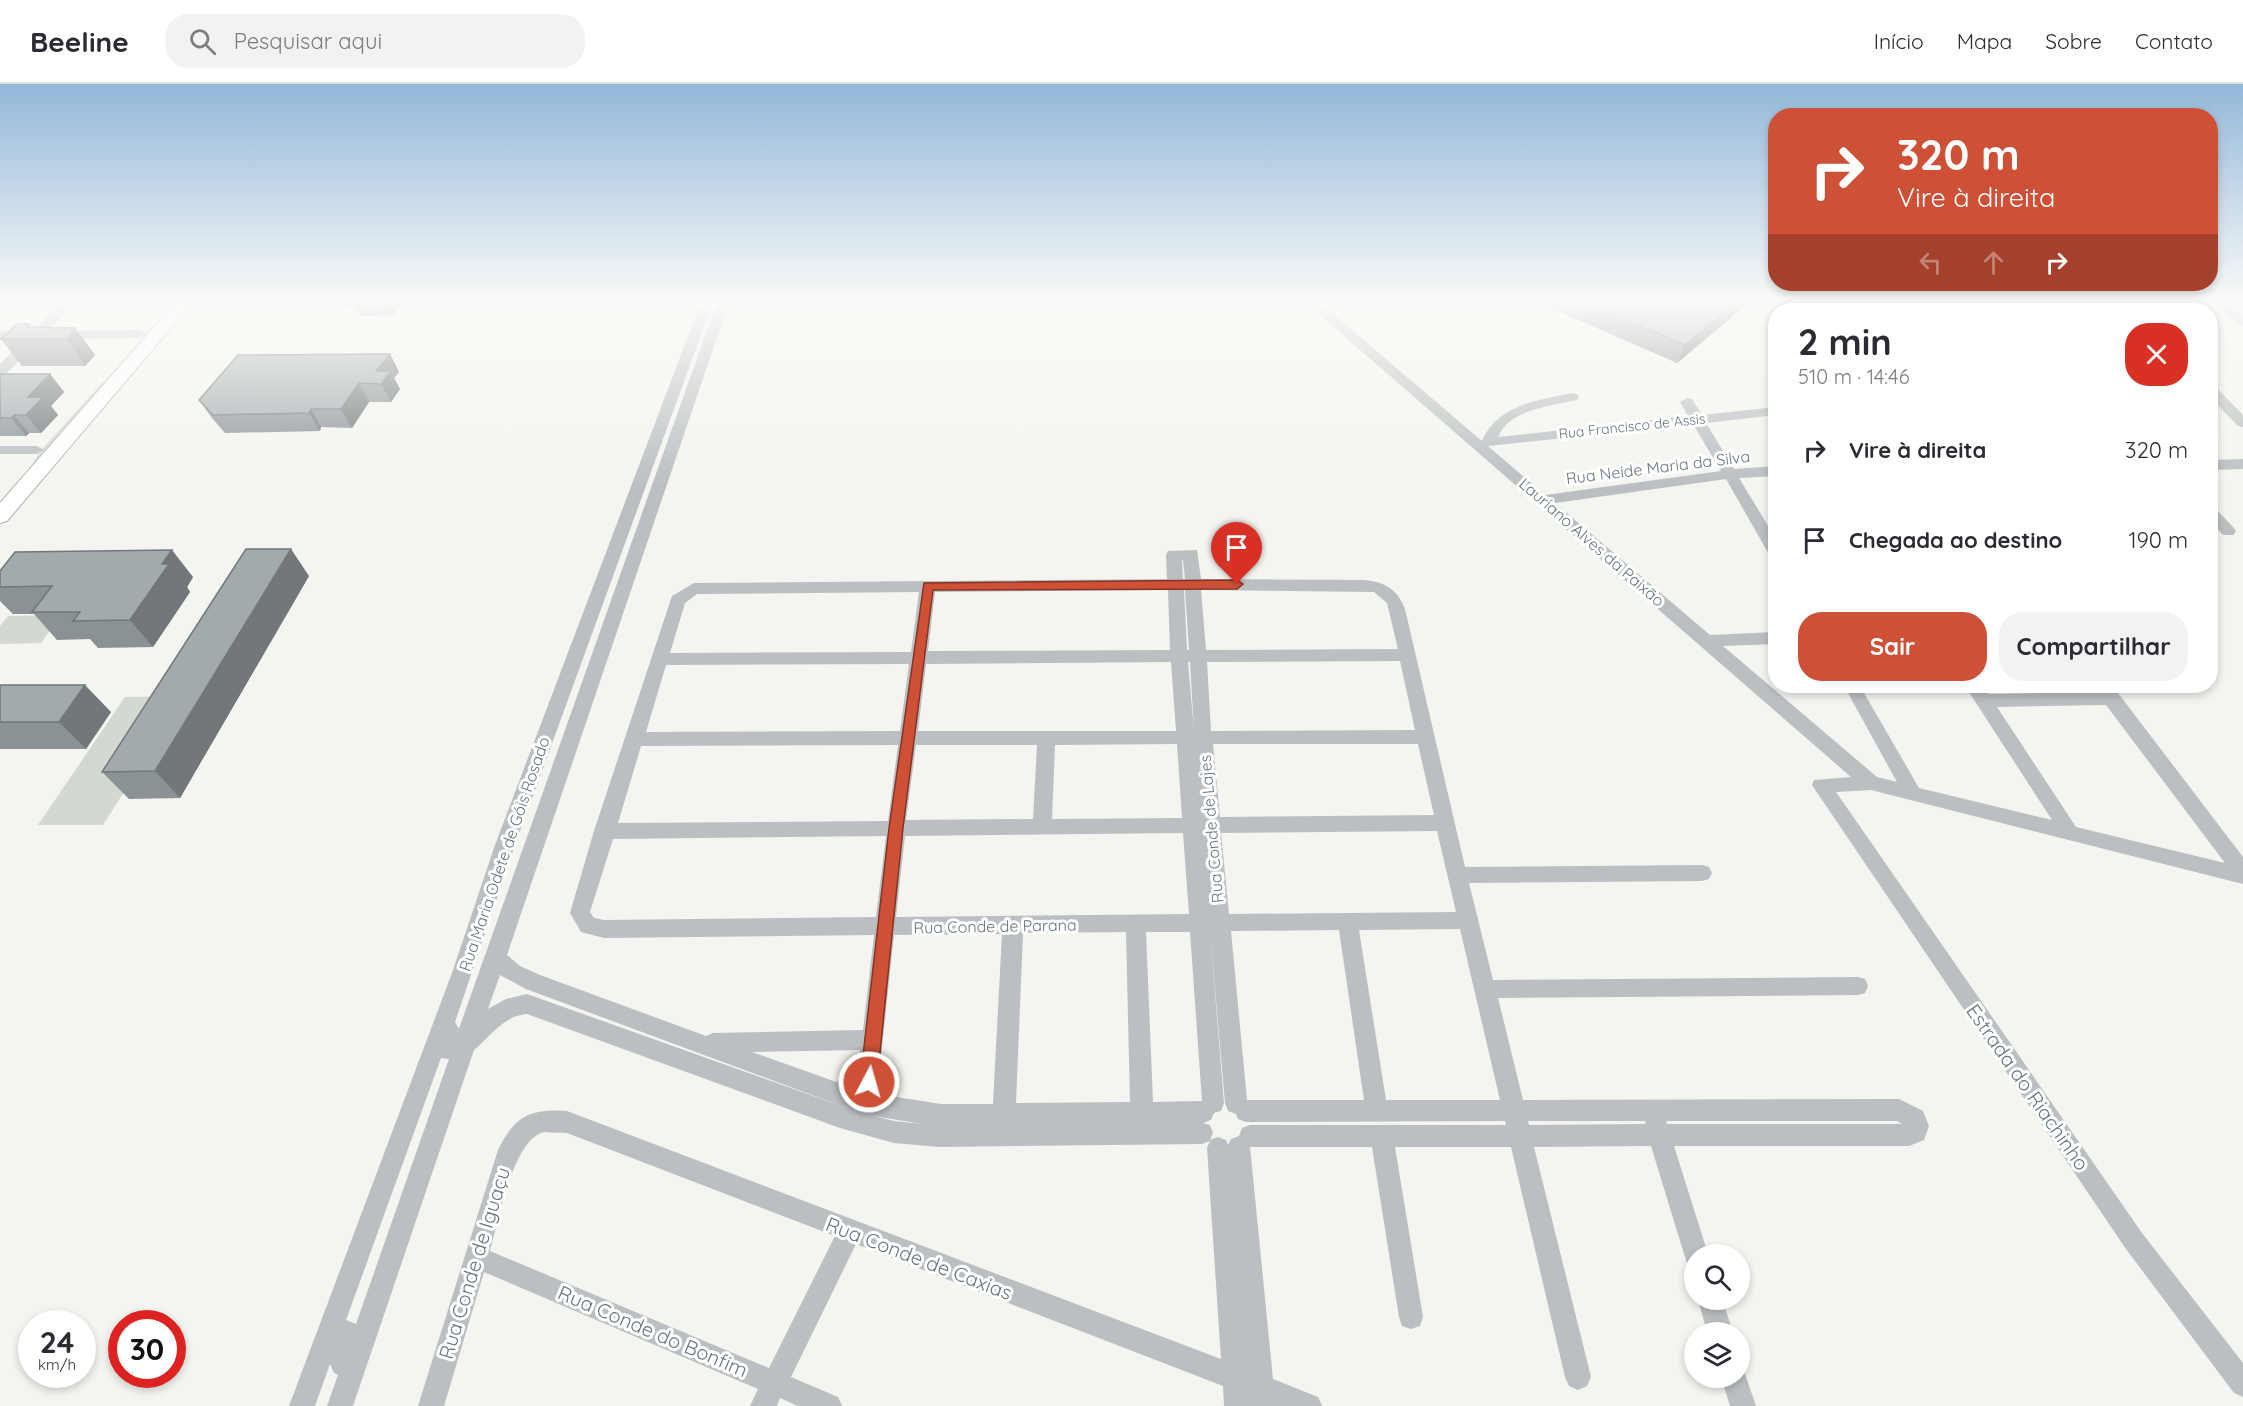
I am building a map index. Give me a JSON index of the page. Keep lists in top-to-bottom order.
{
  "streets": {
    "street": [
      "Rua Francisco de Assis",
      "Rua Neide Maria da Silva",
      "Lauriano Alves da Paixão",
      "Rua Conde de Lajes",
      "Rua Maria Odete de Góis Rosado",
      "Rua Conde de Parana",
      "Estrada do Riachinho",
      "Rua Conde de Caxias",
      "Rua Conde de Iguaçu",
      "Rua Conde do Bonfim"
    ]
  },
  "crossings": [
    ["Rua Neide Maria da Silva", "Lauriano Alves da Paixão"],
    ["Lauriano Alves da Paixão", "Estrada do Riachinho"],
    ["Rua Conde de Lajes", "Rua Conde de Parana"],
    ["Rua Conde de Lajes", "Rua Conde de Caxias"],
    ["Rua Conde de Caxias", "Rua Conde de Iguaçu"],
    ["Rua Conde de Iguaçu", "Rua Conde do Bonfim"]
  ],
  "page": {
    "header": "Beeline",
    "search": "Pesquisar aqui",
    "nav": [
      "Início",
      "Mapa",
      "Sobre",
      "Contato"
    ],
    "turn": ["320 m", "Vire à direita"],
    "heading": ["2 min", "510 m · 14:46"],
    "list": [
      {
        "name": "Vire à direita",
        "value": "320 m"
      },
      {
        "name": "Chegada ao destino",
        "value": "190 m"
      }
    ],
    "buttons": ["Sair", "Compartilhar"],
    "speed": "24 km/h",
    "limit": "30"
  }
}
